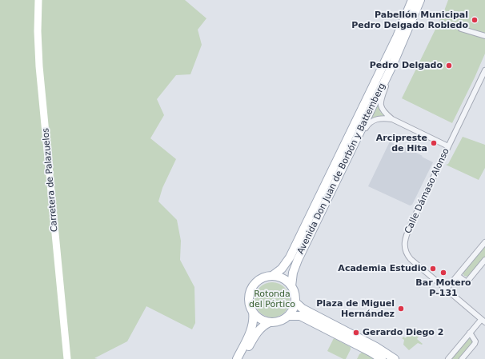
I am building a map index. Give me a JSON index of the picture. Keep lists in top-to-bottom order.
{
  "streets": {
    "main road": ["Avenida Don Juan de Borbón y Battemberg"],
    "street": ["Carretera de Palazuelos", "Calle Dámaso Alonso"]
  },
  "parks": ["Rotonda del Pórtico"],
  "places": [
    "Pabellón Municipal Pedro Delgado Robledo",
    "Pedro Delgado",
    "Arcipreste de Hita",
    "Academia Estudio",
    "Bar Motero P-131",
    "Plaza de Miguel Hernández",
    "Gerardo Diego 2"
  ]
}
